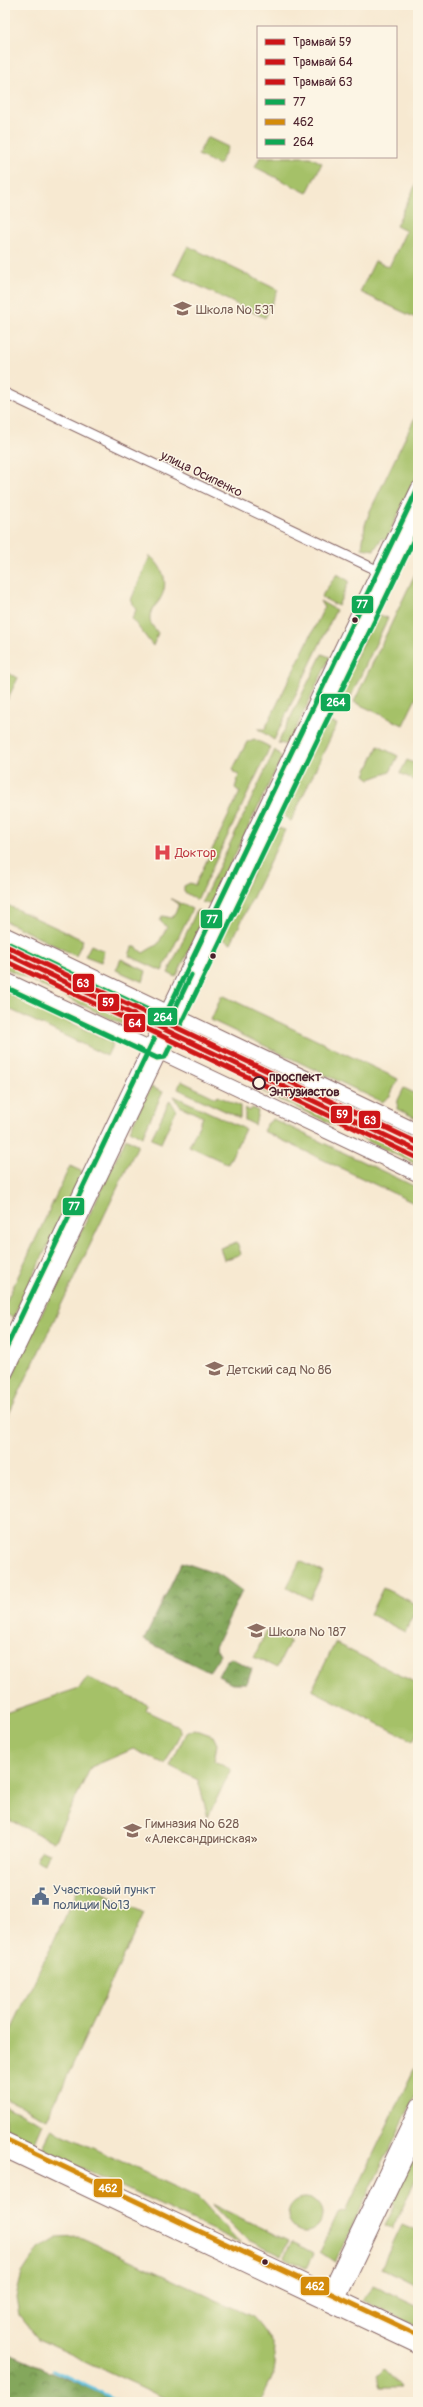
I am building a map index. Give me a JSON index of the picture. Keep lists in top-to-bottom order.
{
  "streets": {
    "street": ["улица Осипенко"]
  },
  "places": {
    "school or university": [
      "Школа № 531",
      "Детский сад № 86",
      "Школа № 187",
      "Гимназия № 628 «Александринская»"
    ],
    "hospital": ["Доктор"],
    "other": ["проспект Энтузиастов"],
    "public building": ["Участковый пункт полиции №13"]
  },
  "lines": [
    "transit line 77",
    "transit line 264",
    "tram line 63",
    "tram line 59",
    "tram line 64",
    "transit line 462"
  ],
  "legend": [
    "Трамвай 59",
    "Трамвай 64",
    "Трамвай 63",
    "77",
    "462",
    "264"
  ]
}
